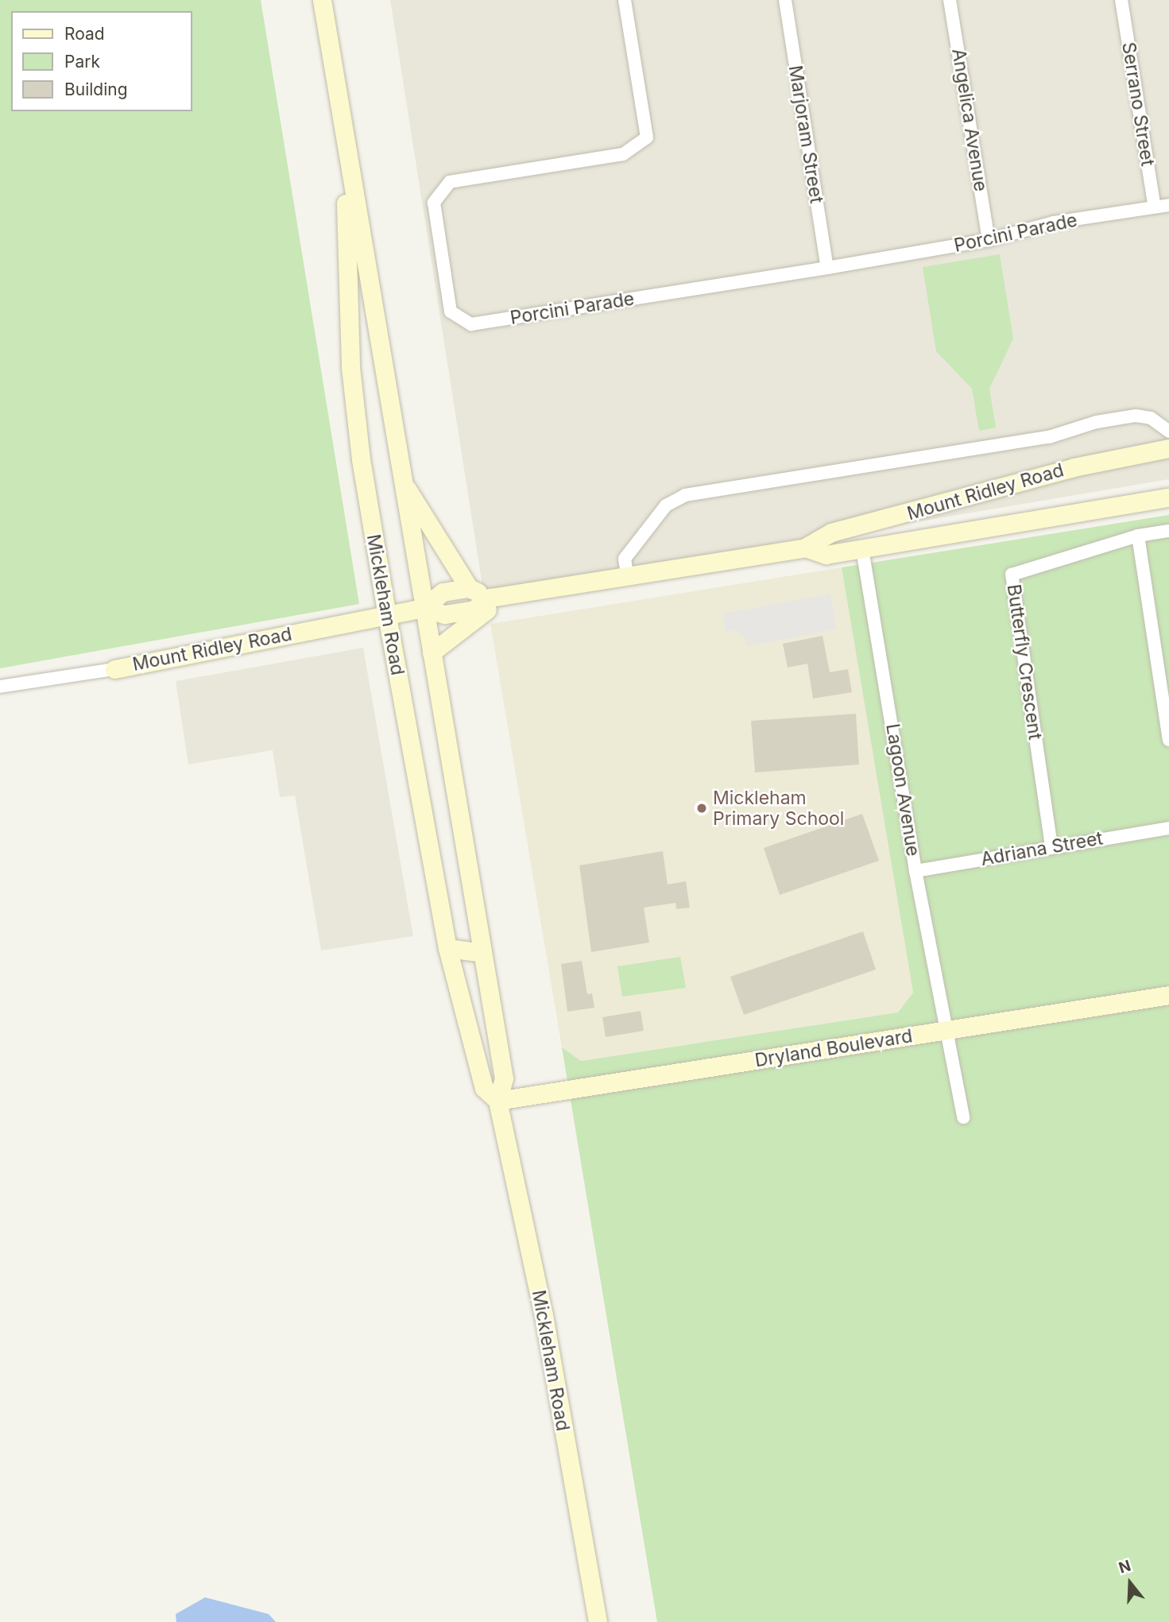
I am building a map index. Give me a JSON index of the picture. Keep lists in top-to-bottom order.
{
  "streets": {
    "main road": ["Mount Ridley Road", "Mickleham Road", "Dryland Boulevard"],
    "street": [
      "Serrano Street",
      "Angelica Avenue",
      "Marjoram Street",
      "Porcini Parade",
      "Butterfly Crescent",
      "Lagoon Avenue",
      "Adriana Street"
    ]
  },
  "crossings": [
    ["Serrano Street", "Porcini Parade"],
    ["Angelica Avenue", "Porcini Parade"],
    ["Marjoram Street", "Porcini Parade"],
    ["Mount Ridley Road", "Mickleham Road"],
    ["Mount Ridley Road", "Lagoon Avenue"],
    ["Mickleham Road", "Dryland Boulevard"],
    ["Butterfly Crescent", "Adriana Street"],
    ["Lagoon Avenue", "Adriana Street"],
    ["Lagoon Avenue", "Dryland Boulevard"]
  ],
  "places": ["Mickleham Primary School"],
  "legend": ["Road", "Park", "Building"],
  "north": "top"
}
